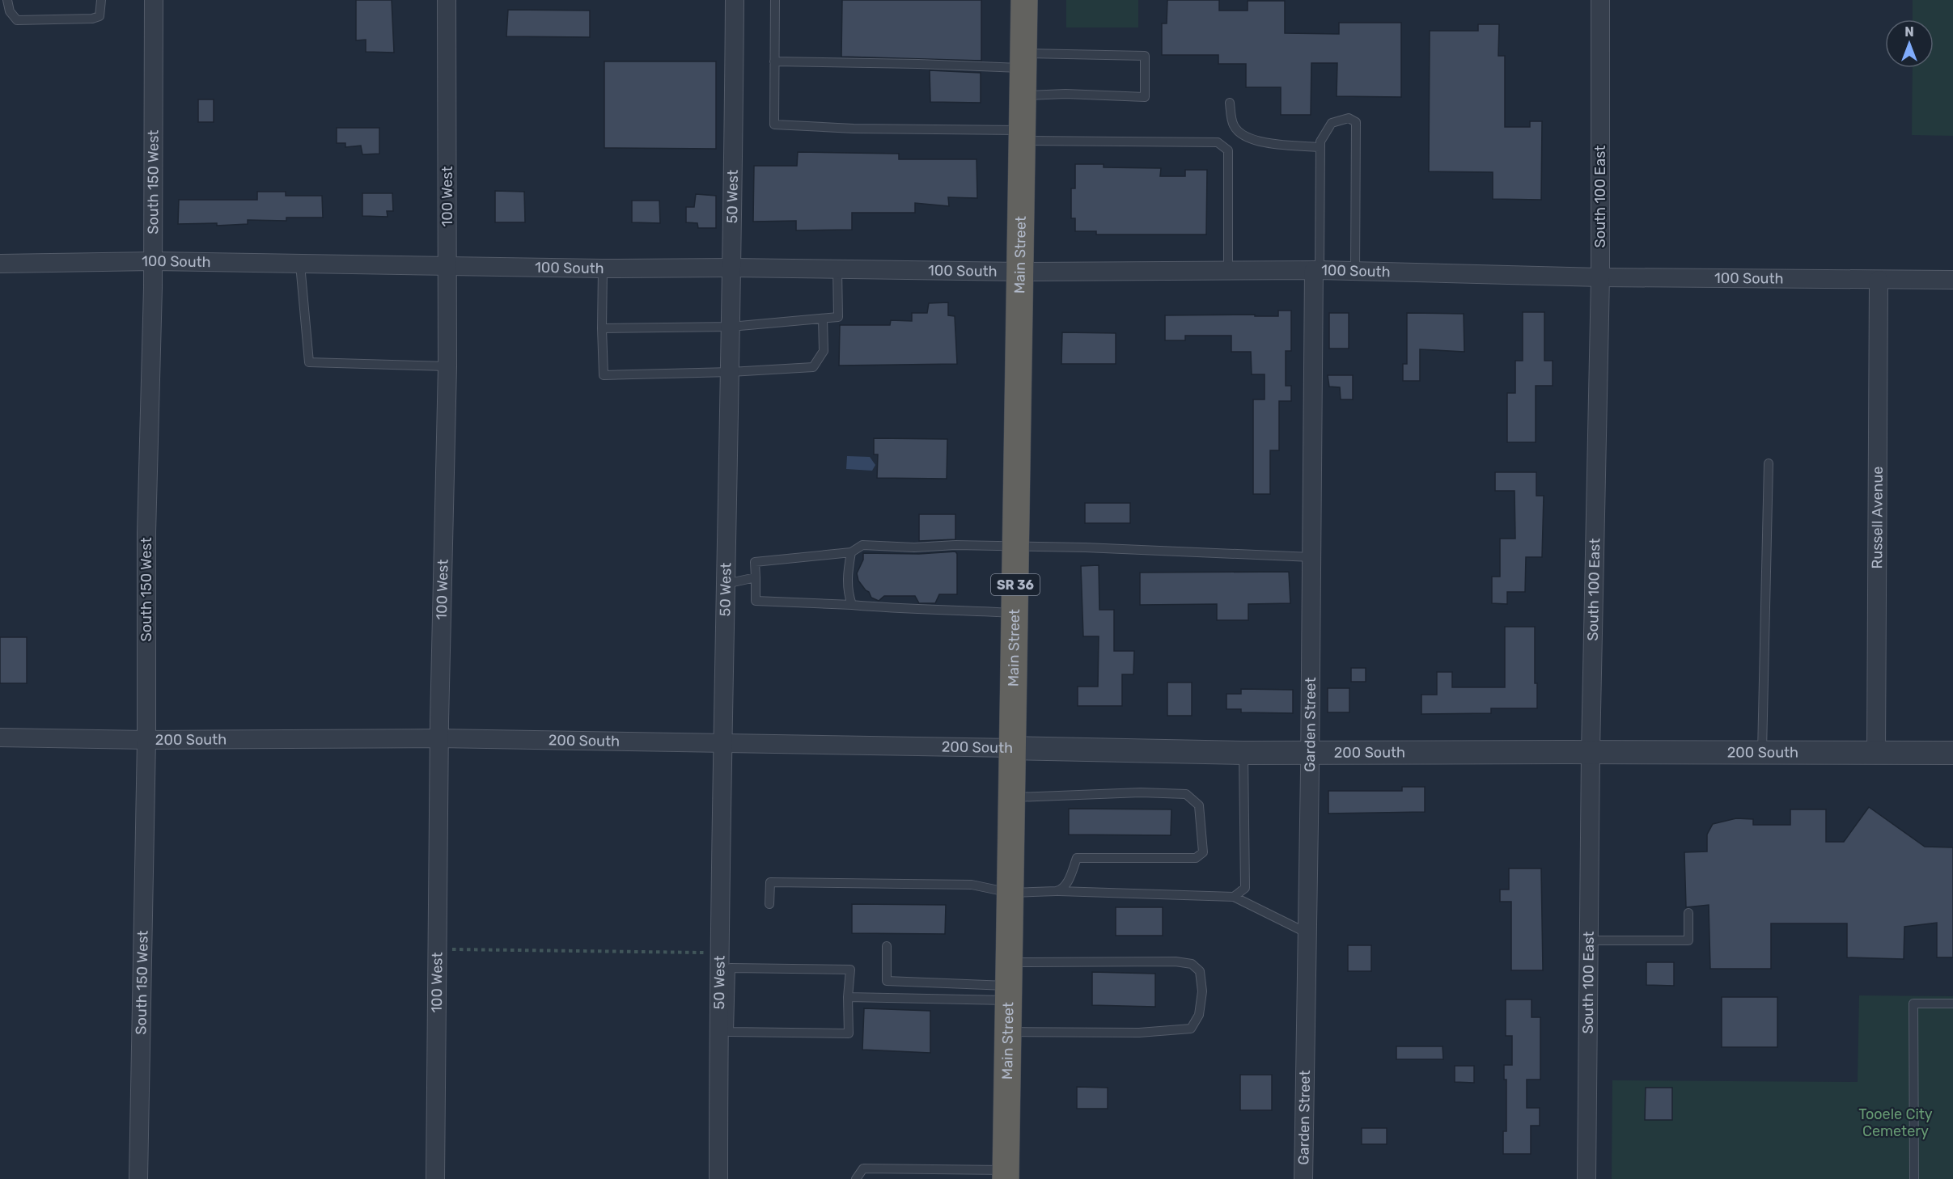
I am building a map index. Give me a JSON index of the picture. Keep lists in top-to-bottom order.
{
  "streets": {
    "highway": ["Main Street", "SR 36"],
    "street": [
      "South 150 West",
      "100 West",
      "50 West",
      "South 100 East",
      "100 South",
      "Russell Avenue",
      "Garden Street",
      "200 South"
    ]
  },
  "crossings": [
    ["South 150 West", "100 South"],
    ["South 150 West", "200 South"],
    ["100 West", "100 South"],
    ["100 West", "200 South"],
    ["50 West", "100 South"],
    ["50 West", "200 South"],
    ["South 100 East", "100 South"],
    ["South 100 East", "200 South"],
    ["Main Street", "100 South"],
    ["Main Street", "200 South"],
    ["100 South", "Russell Avenue"],
    ["100 South", "Garden Street"],
    ["Russell Avenue", "200 South"],
    ["Garden Street", "200 South"]
  ],
  "parks": ["Tooele City Cemetery"],
  "north": "top"
}
